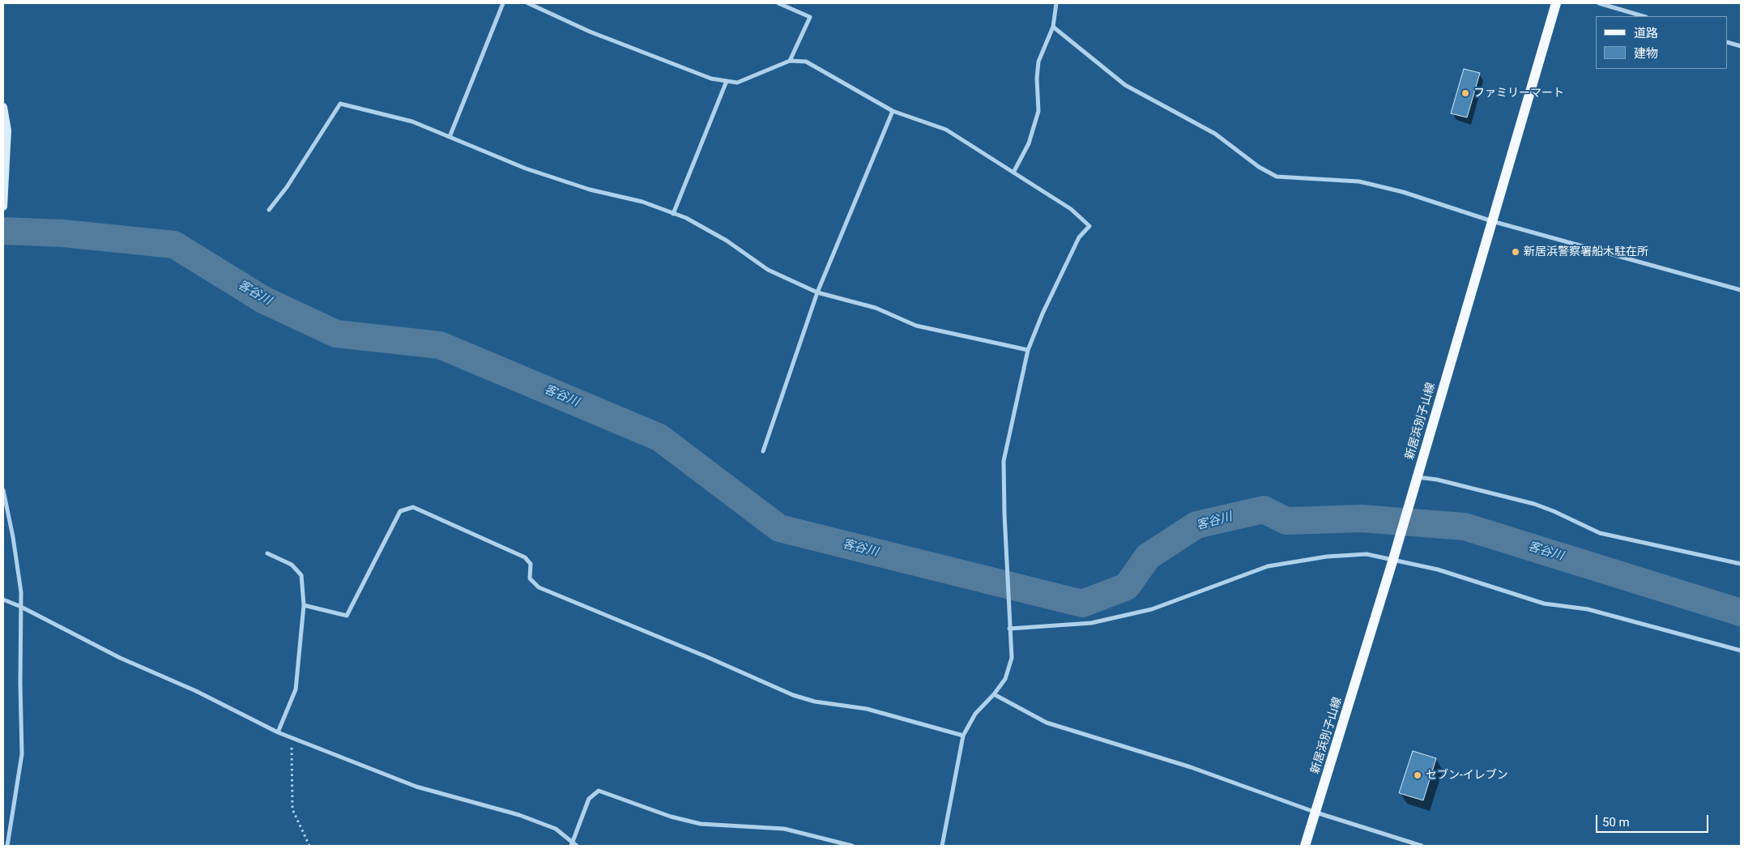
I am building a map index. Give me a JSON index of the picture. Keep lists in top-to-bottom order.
{
  "streets": {
    "main road": ["新居浜別子山線"]
  },
  "water": ["客谷川"],
  "places": ["ファミリーマート", "新居浜警察署船木駐在所", "セブン-イレブン"],
  "legend": ["道路", "建物"],
  "scale_bar": "50 m"
}
